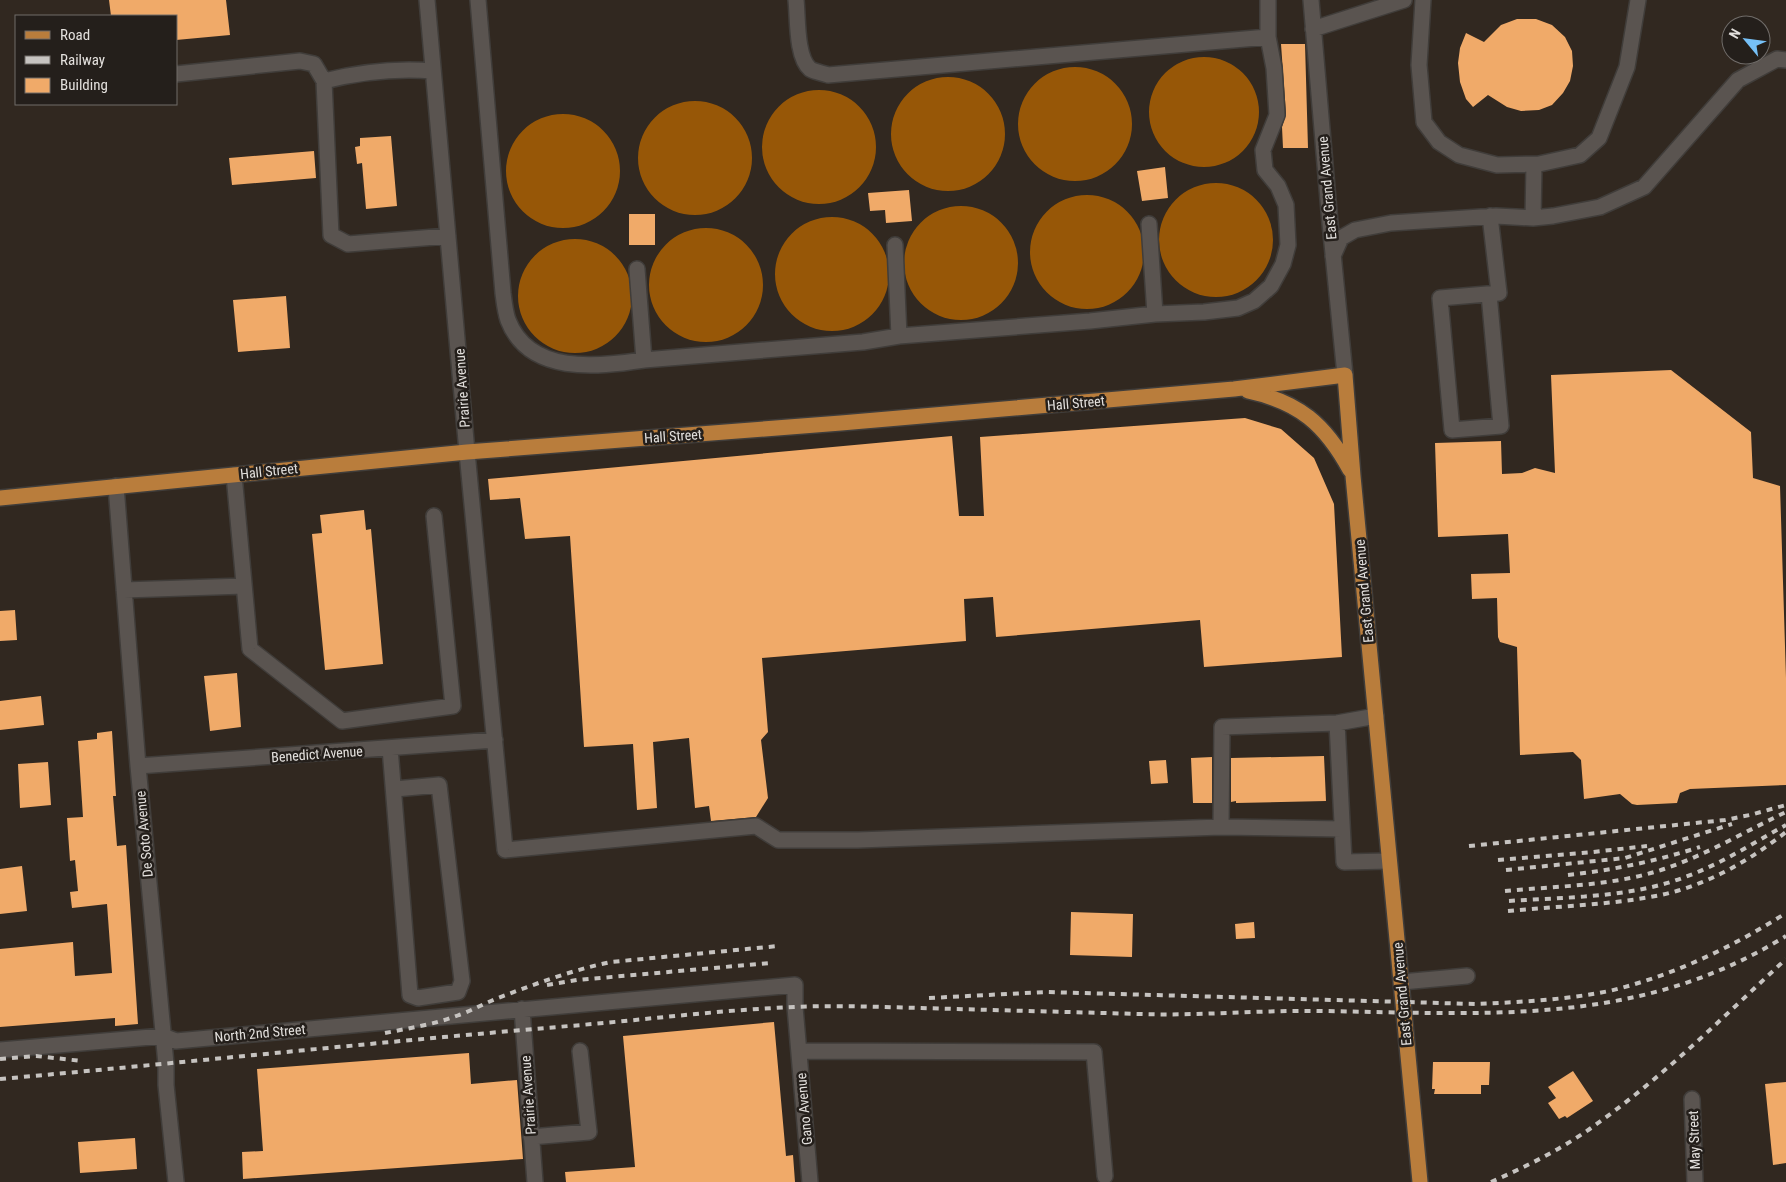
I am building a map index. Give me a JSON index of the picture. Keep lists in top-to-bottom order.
{
  "streets": {
    "main road": ["East Grand Avenue", "Hall Street"],
    "street": [
      "Prairie Avenue",
      "Benedict Avenue",
      "De Soto Avenue",
      "North 2nd Street",
      "Gano Avenue",
      "May Street"
    ]
  },
  "crossings": [
    ["East Grand Avenue", "Hall Street"],
    ["Prairie Avenue", "Hall Street"],
    ["Prairie Avenue", "Benedict Avenue"],
    ["Prairie Avenue", "North 2nd Street"],
    ["Hall Street", "De Soto Avenue"],
    ["Benedict Avenue", "De Soto Avenue"],
    ["De Soto Avenue", "North 2nd Street"],
    ["North 2nd Street", "Gano Avenue"]
  ],
  "legend": ["Road", "Railway", "Building"],
  "north": "top left"
}
